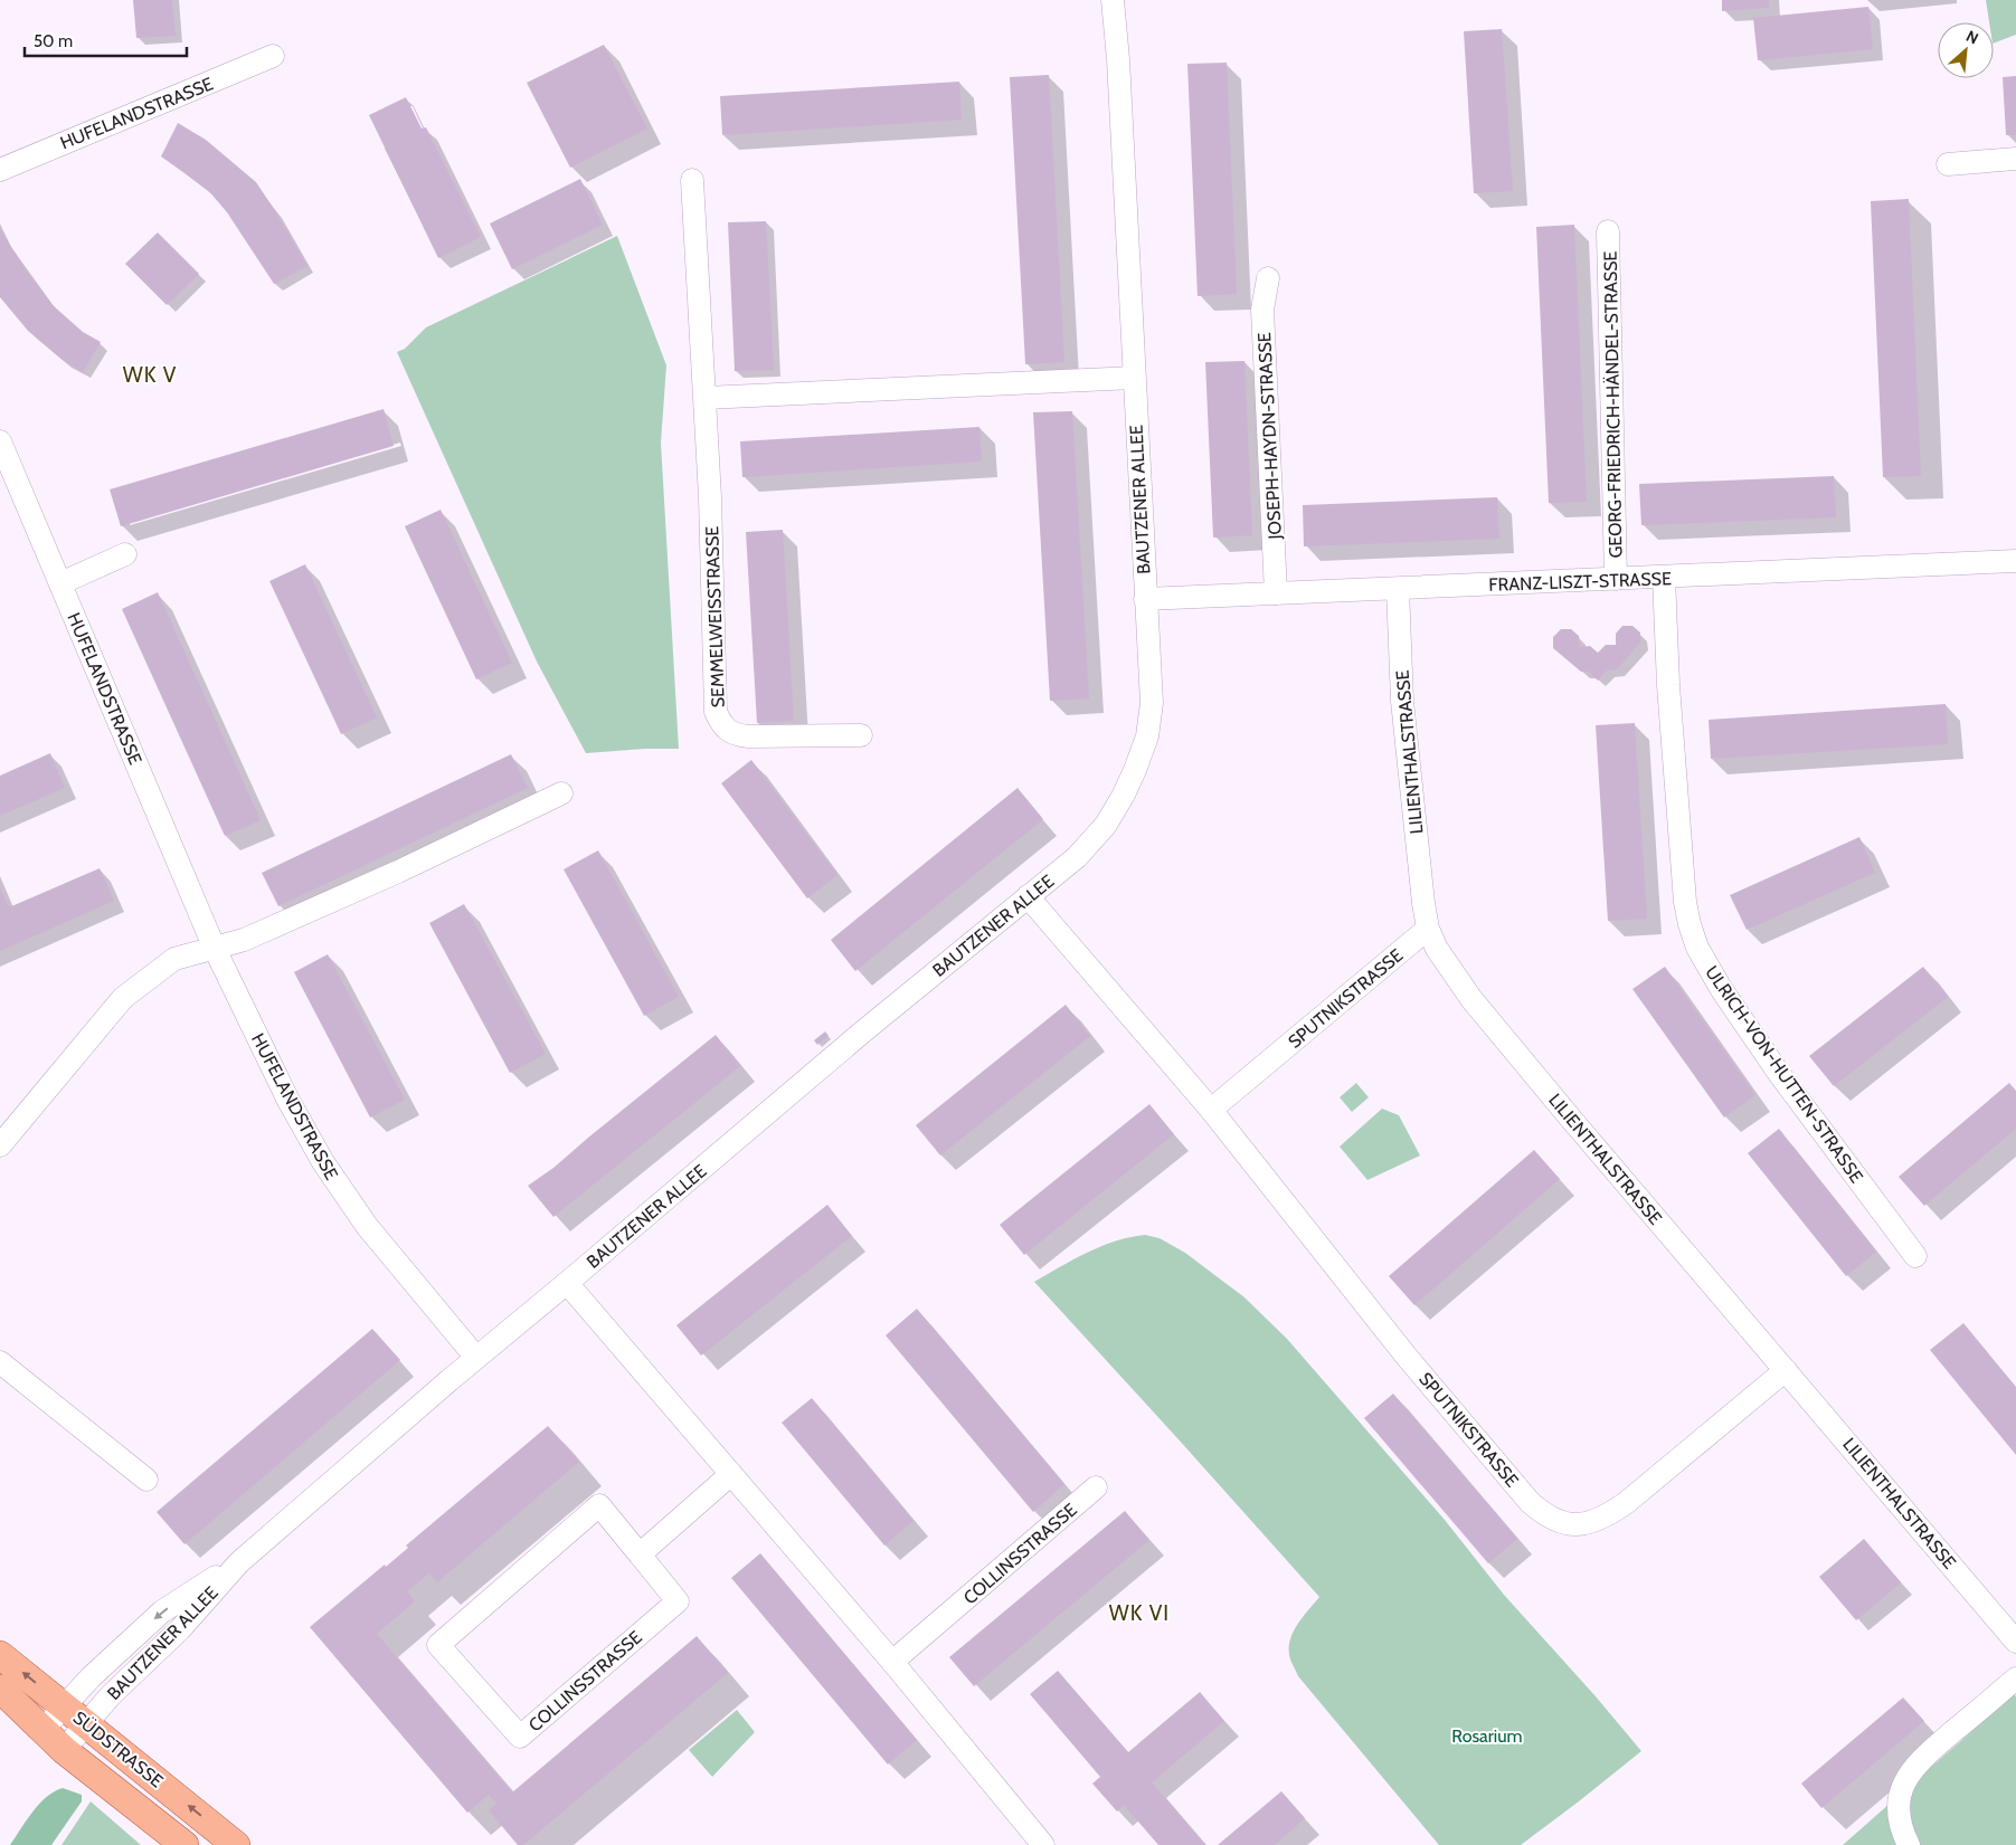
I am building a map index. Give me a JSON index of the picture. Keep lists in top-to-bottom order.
{
  "streets": {
    "main road": ["SÜDSTRASSE"],
    "street": [
      "HUFELANDSTRASSE",
      "GEORG-FRIEDRICH-HÄNDEL-STRASSE",
      "JOSEPH-HAYDN-STRASSE",
      "BAUTZENER ALLEE",
      "FRANZ-LISZT-STRASSE",
      "SEMMELWEISSTRASSE",
      "LILIENTHALSTRASSE",
      "SPUTNIKSTRASSE",
      "ULRICH-VON-HUTTEN-STRASSE",
      "COLLINSSTRASSE"
    ]
  },
  "crossings": [
    ["HUFELANDSTRASSE", "BAUTZENER ALLEE"],
    ["GEORG-FRIEDRICH-HÄNDEL-STRASSE", "FRANZ-LISZT-STRASSE"],
    ["JOSEPH-HAYDN-STRASSE", "FRANZ-LISZT-STRASSE"],
    ["BAUTZENER ALLEE", "FRANZ-LISZT-STRASSE"],
    ["BAUTZENER ALLEE", "SPUTNIKSTRASSE"],
    ["BAUTZENER ALLEE", "SÜDSTRASSE"],
    ["FRANZ-LISZT-STRASSE", "LILIENTHALSTRASSE"],
    ["FRANZ-LISZT-STRASSE", "ULRICH-VON-HUTTEN-STRASSE"],
    ["LILIENTHALSTRASSE", "SPUTNIKSTRASSE"]
  ],
  "districts": ["WK V", "WK VI"],
  "parks": ["Rosarium"],
  "scale_bar": "50 m",
  "north": "top right"
}
